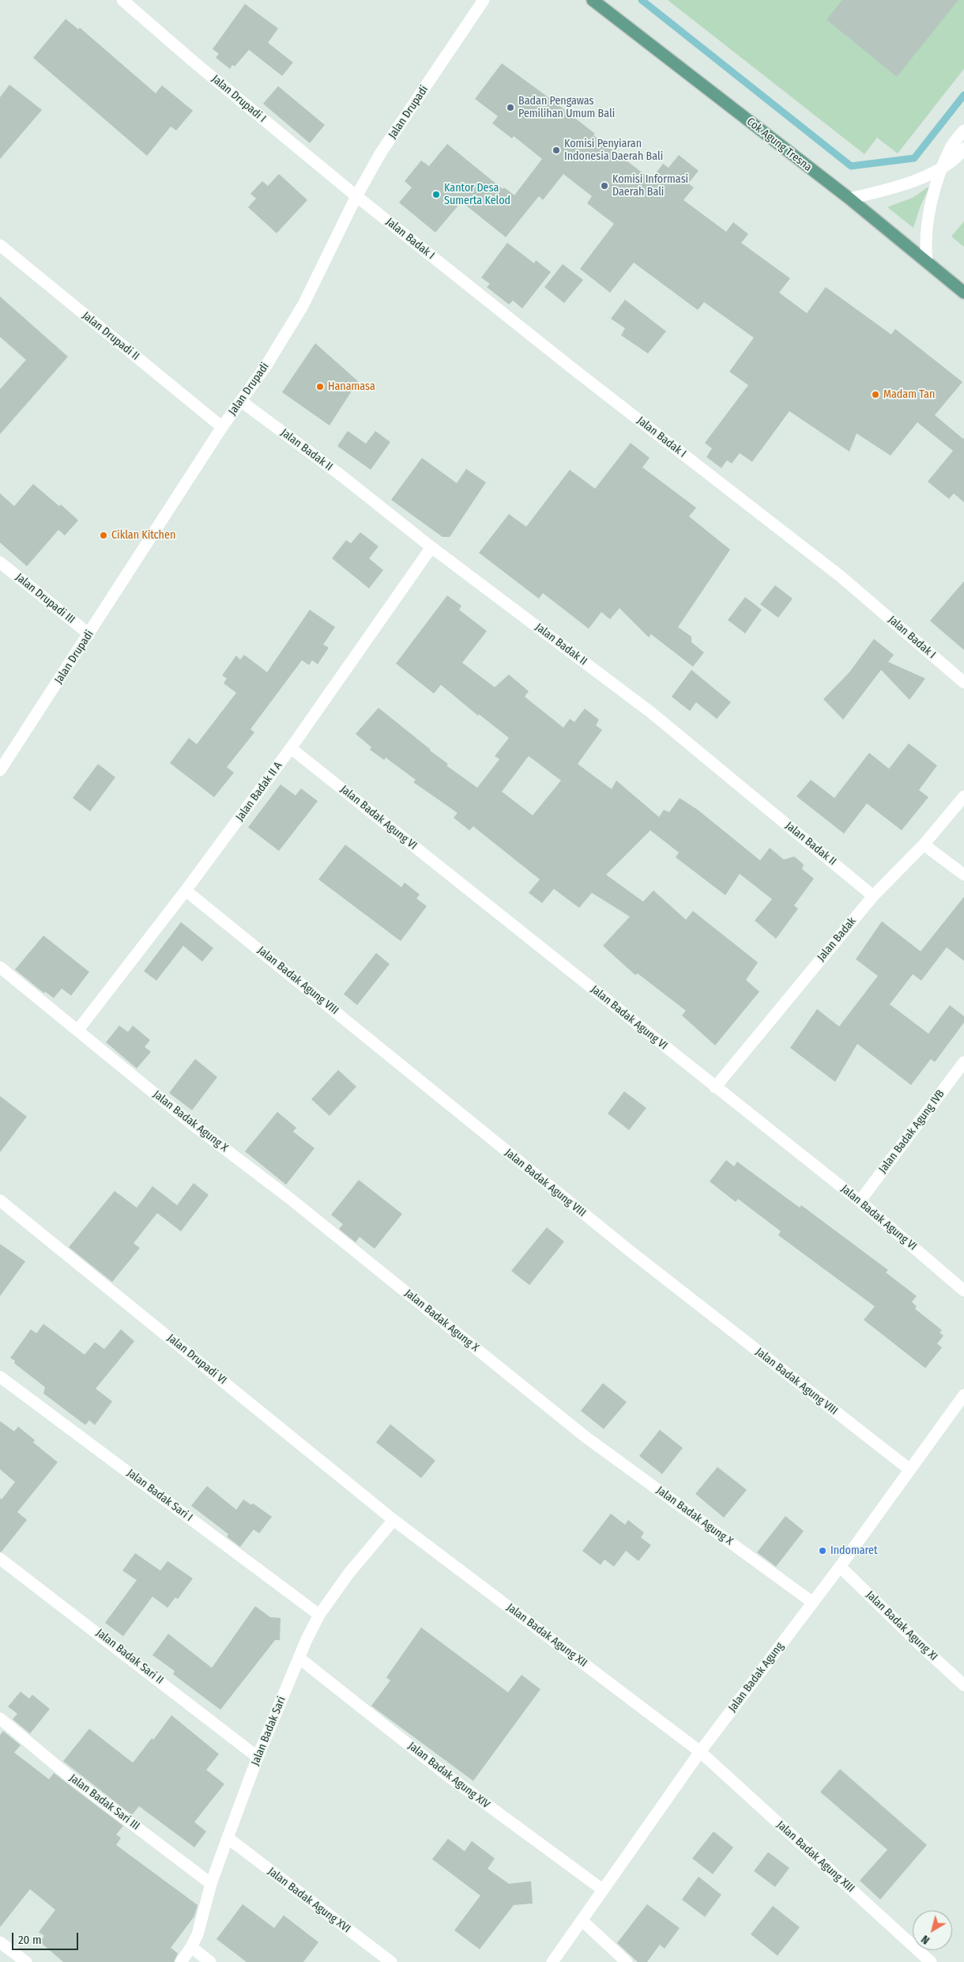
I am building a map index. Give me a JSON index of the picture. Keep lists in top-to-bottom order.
{
  "streets": {
    "main road": ["Cok Agung Tresna"],
    "street": [
      "Jalan Drupadi I",
      "Jalan Drupadi",
      "Jalan Badak I",
      "Jalan Drupadi II",
      "Jalan Badak II",
      "Jalan Drupadi III",
      "Jalan Badak II A",
      "Jalan Badak Agung VI",
      "Jalan Badak",
      "Jalan Badak Agung VIII",
      "Jalan Badak Agung X",
      "Jalan Badak Agung IVB",
      "Jalan Drupadi VI",
      "Jalan Badak Sari I",
      "Jalan Badak Agung XI",
      "Jalan Badak Agung XII",
      "Jalan Badak Sari II",
      "Jalan Badak Agung",
      "Jalan Badak Sari",
      "Jalan Badak Agung XIV",
      "Jalan Badak Sari III",
      "Jalan Badak Agung XIII",
      "Jalan Badak Agung XVI"
    ]
  },
  "crossings": [
    ["Jalan Drupadi I", "Jalan Drupadi"],
    ["Jalan Drupadi I", "Jalan Badak I"],
    ["Jalan Drupadi", "Jalan Badak I"],
    ["Jalan Drupadi", "Jalan Drupadi II"],
    ["Jalan Drupadi", "Jalan Badak II"],
    ["Jalan Drupadi", "Jalan Drupadi III"],
    ["Jalan Badak II", "Jalan Badak II A"],
    ["Jalan Badak II", "Jalan Badak"],
    ["Jalan Badak II A", "Jalan Badak Agung VI"],
    ["Jalan Badak II A", "Jalan Badak Agung VIII"],
    ["Jalan Badak II A", "Jalan Badak Agung X"],
    ["Jalan Badak Agung VI", "Jalan Badak"],
    ["Jalan Badak Agung VI", "Jalan Badak Agung IVB"],
    ["Jalan Badak Agung VIII", "Jalan Badak Agung"],
    ["Jalan Badak Agung X", "Jalan Badak Agung"],
    ["Jalan Drupadi VI", "Jalan Badak Agung XII"],
    ["Jalan Drupadi VI", "Jalan Badak Sari"],
    ["Jalan Badak Sari I", "Jalan Badak Sari"],
    ["Jalan Badak Agung XI", "Jalan Badak Agung"],
    ["Jalan Badak Agung XII", "Jalan Badak Agung"],
    ["Jalan Badak Agung XII", "Jalan Badak Sari"],
    ["Jalan Badak Agung XII", "Jalan Badak Agung XIII"],
    ["Jalan Badak Sari II", "Jalan Badak Sari"],
    ["Jalan Badak Agung", "Jalan Badak Agung XIV"],
    ["Jalan Badak Agung", "Jalan Badak Agung XIII"],
    ["Jalan Badak Sari", "Jalan Badak Agung XIV"],
    ["Jalan Badak Sari", "Jalan Badak Sari III"],
    ["Jalan Badak Sari", "Jalan Badak Agung XVI"]
  ],
  "places": [
    "Badan Pengawas Pemilihan Umum Bali",
    "Komisi Penyiaran Indonesia Daerah Bali",
    "Komisi Informasi Daerah Bali",
    "Kantor Desa Sumerta Kelod",
    "Hanamasa",
    "Madam Tan",
    "Ciklan Kitchen",
    "Indomaret"
  ],
  "scale_bar": "20 m",
  "north": "bottom left"
}
